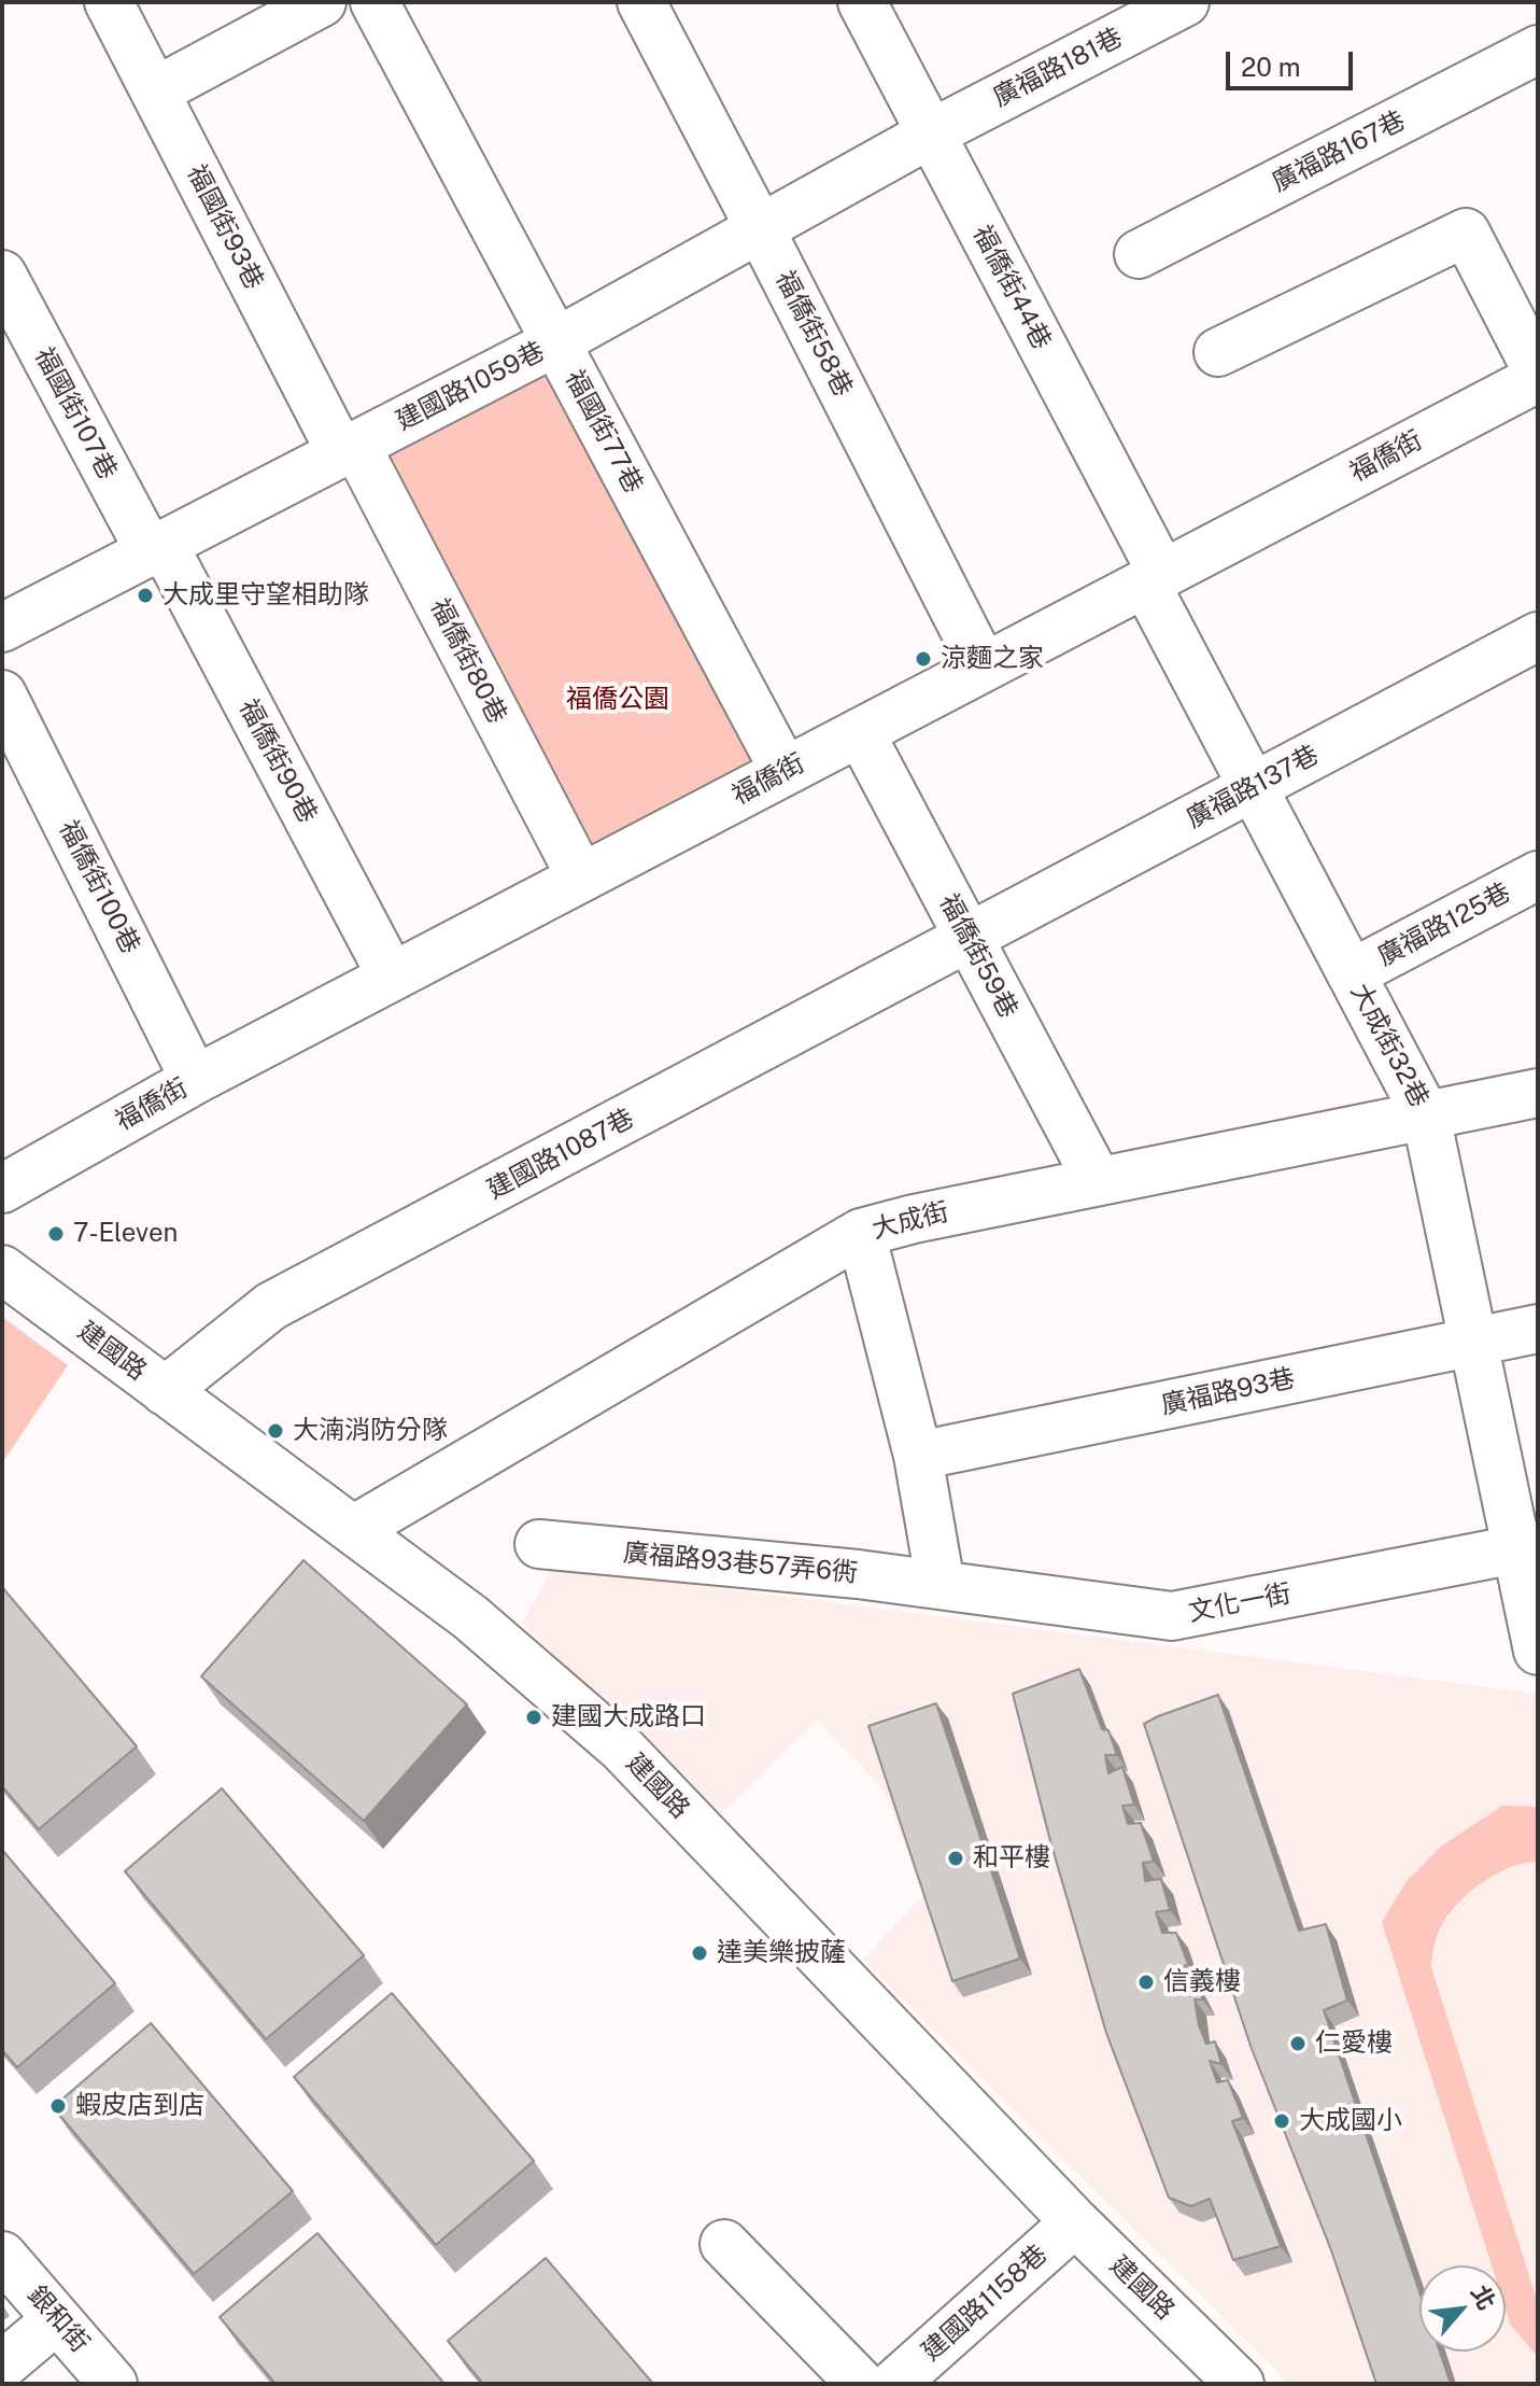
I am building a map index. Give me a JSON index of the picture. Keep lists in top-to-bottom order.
{
  "streets": {
    "street": [
      "廣福路181巷",
      "廣福路167巷",
      "福國街93巷",
      "福僑街44巷",
      "福僑街58巷",
      "建國路1059巷",
      "福國街107巷",
      "福國街77巷",
      "福僑街",
      "福僑街80巷",
      "福僑街90巷",
      "廣福路137巷",
      "福僑街100巷",
      "廣福路125巷",
      "福僑街59巷",
      "大成街32巷",
      "建國路1087巷",
      "大成街",
      "建國路",
      "廣福路93巷",
      "廣福路93巷57弄6衖",
      "文化一街",
      "建國路1158巷",
      "銀和街"
    ]
  },
  "crossings": [
    ["廣福路181巷", "福僑街44巷"],
    ["廣福路181巷", "建國路1059巷"],
    ["福國街93巷", "建國路1059巷"],
    ["福國街93巷", "福僑街80巷"],
    ["福僑街44巷", "建國路1059巷"],
    ["福僑街44巷", "福僑街"],
    ["福僑街44巷", "大成街32巷"],
    ["福僑街58巷", "建國路1059巷"],
    ["福僑街58巷", "福僑街"],
    ["建國路1059巷", "福國街107巷"],
    ["建國路1059巷", "福國街77巷"],
    ["建國路1059巷", "福僑街80巷"],
    ["建國路1059巷", "福僑街90巷"],
    ["福國街107巷", "福僑街90巷"],
    ["福國街77巷", "福僑街"],
    ["福僑街", "福僑街80巷"],
    ["福僑街", "福僑街90巷"],
    ["福僑街", "福僑街100巷"],
    ["福僑街", "福僑街59巷"],
    ["福僑街", "大成街32巷"],
    ["廣福路137巷", "福僑街59巷"],
    ["廣福路137巷", "大成街32巷"],
    ["廣福路137巷", "建國路1087巷"],
    ["廣福路125巷", "大成街32巷"],
    ["福僑街59巷", "建國路1087巷"],
    ["福僑街59巷", "大成街"],
    ["大成街32巷", "大成街"],
    ["大成街32巷", "廣福路93巷"],
    ["大成街32巷", "文化一街"],
    ["建國路1087巷", "建國路"],
    ["大成街", "建國路"],
    ["建國路", "建國路1158巷"],
    ["廣福路93巷57弄6衖", "文化一街"]
  ],
  "parks": ["福僑公園"],
  "places": [
    "大成里守望相助隊",
    "涼麵之家",
    "7-Eleven",
    "大湳消防分隊",
    "建國大成路口",
    "和平樓",
    "達美樂披薩",
    "信義樓",
    "仁愛樓",
    "蝦皮店到店",
    "大成國小"
  ],
  "scale_bar": "20 m",
  "north": "top right"
}
